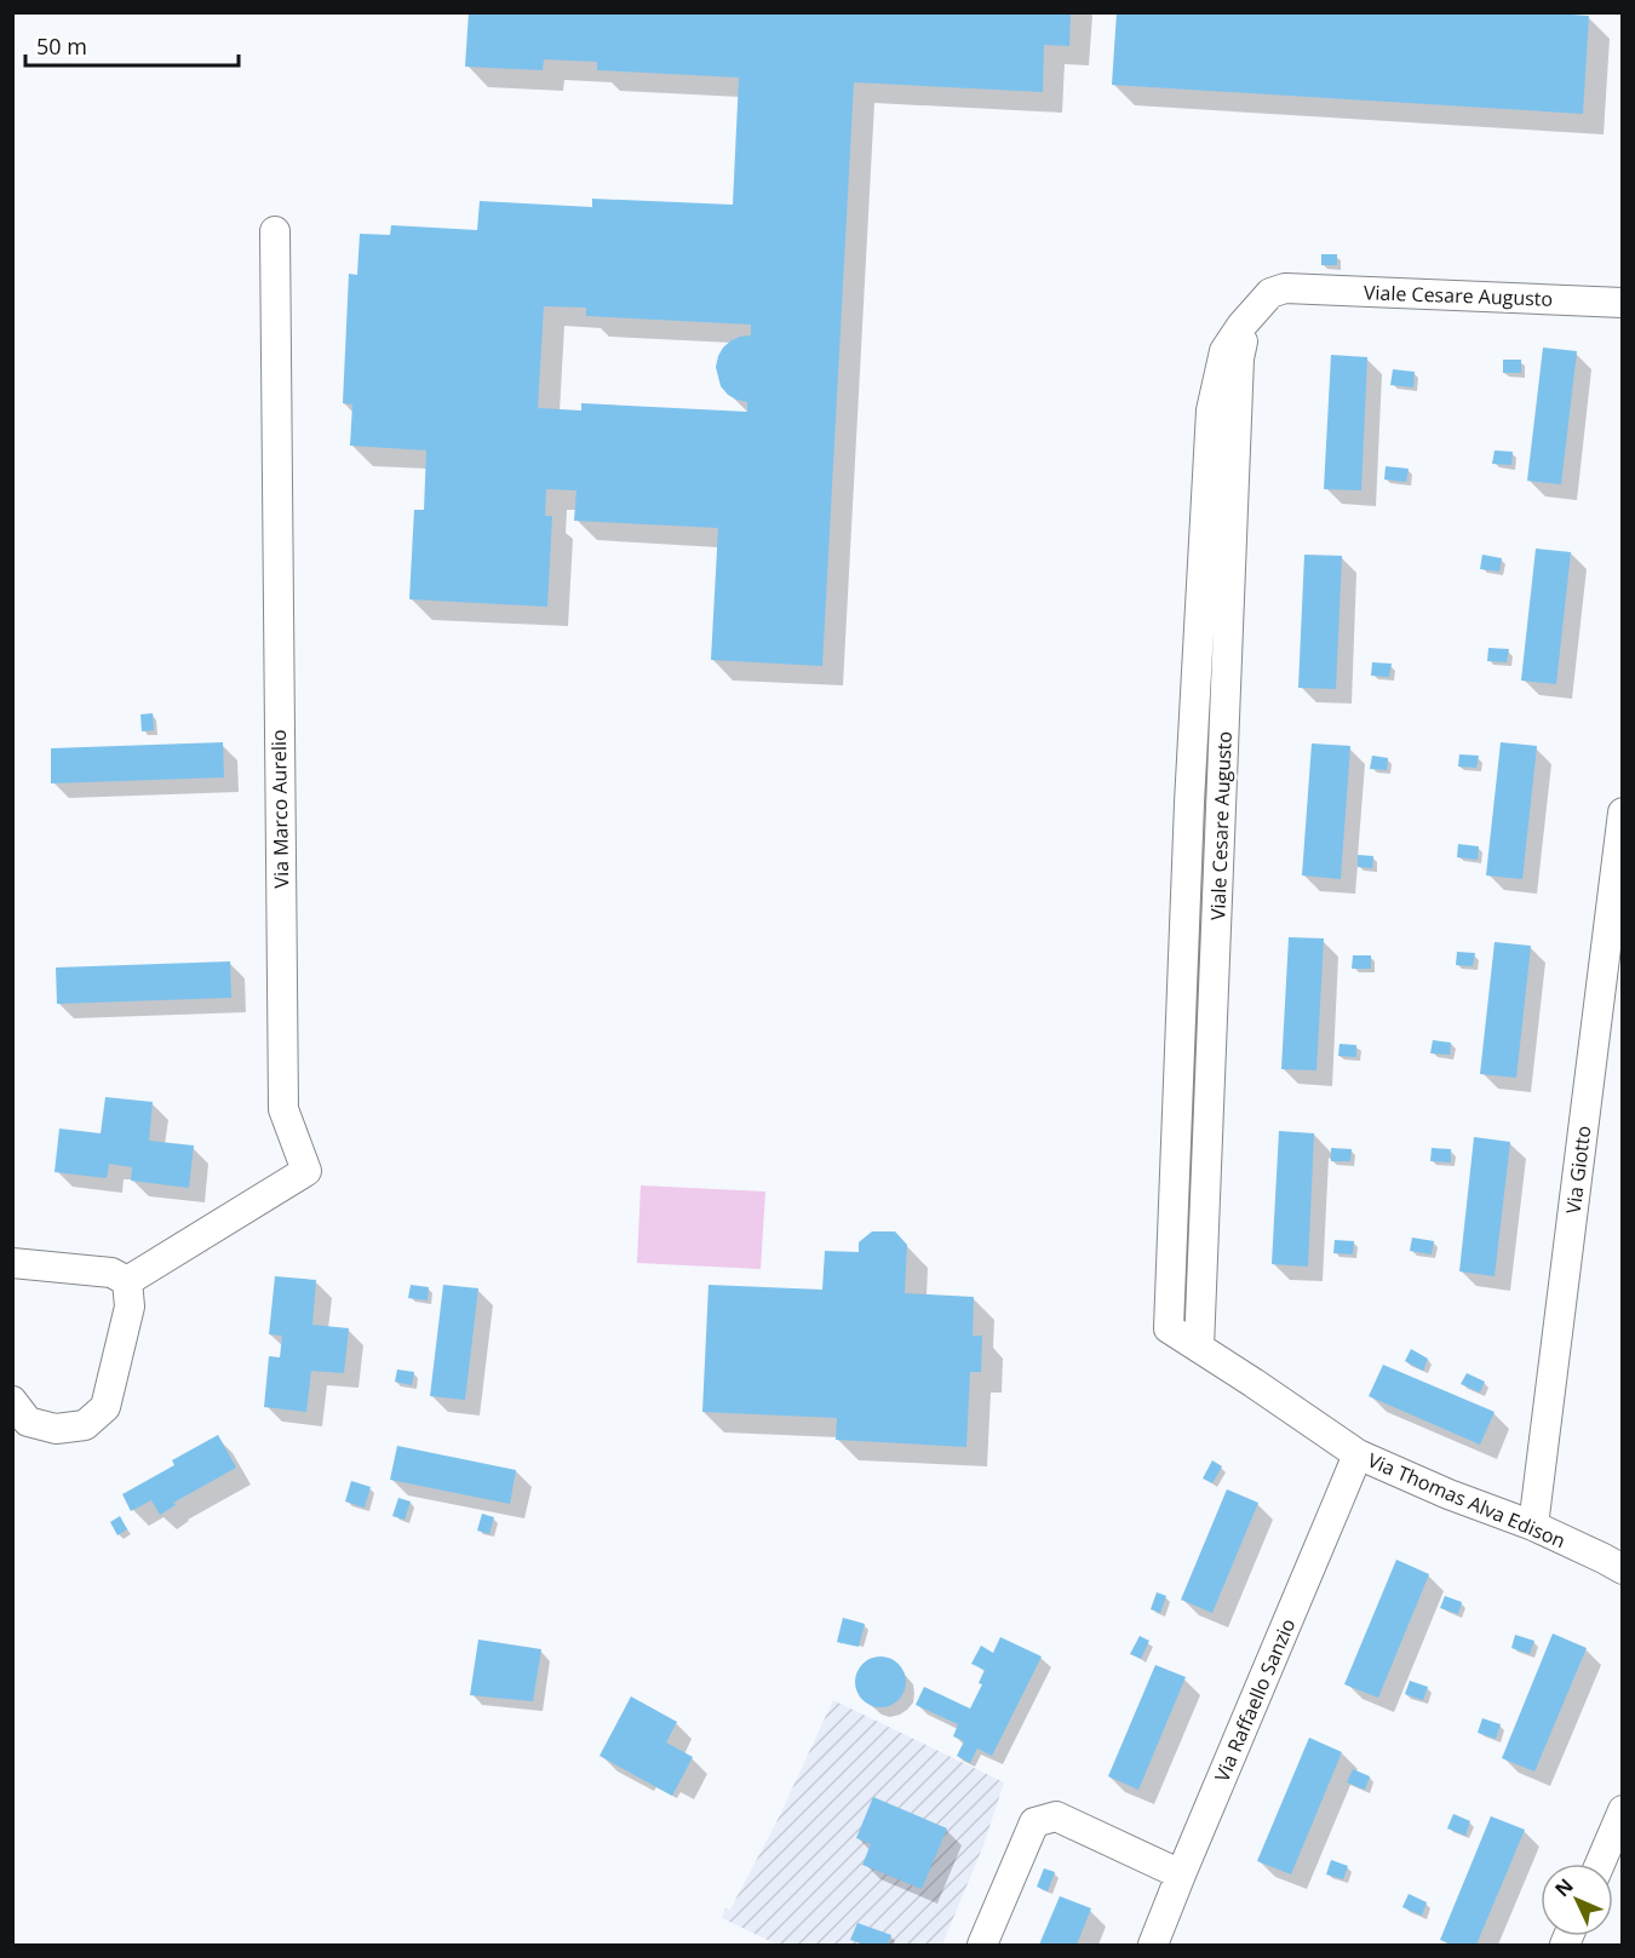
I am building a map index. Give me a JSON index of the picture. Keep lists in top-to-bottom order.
{
  "streets": {
    "street": [
      "Viale Cesare Augusto",
      "Via Marco Aurelio",
      "Via Giotto",
      "Via Thomas Alva Edison",
      "Via Raffaello Sanzio"
    ]
  },
  "crossings": [
    ["Viale Cesare Augusto", "Via Thomas Alva Edison"],
    ["Via Giotto", "Via Thomas Alva Edison"],
    ["Via Thomas Alva Edison", "Via Raffaello Sanzio"]
  ],
  "scale_bar": "50 m",
  "north": "top left"
}
